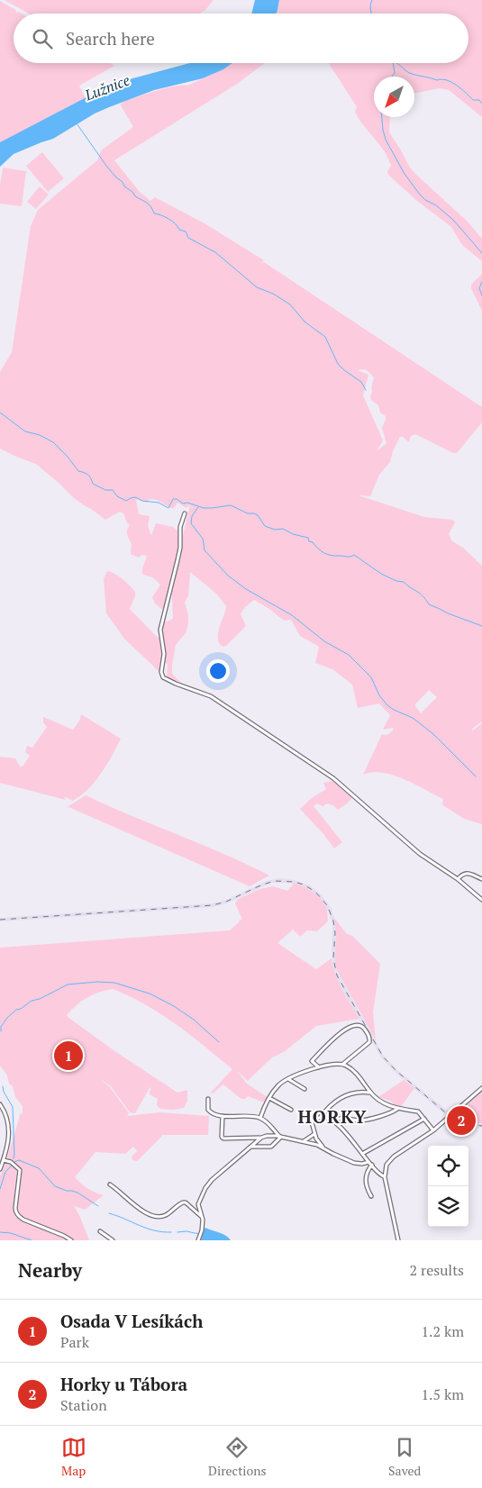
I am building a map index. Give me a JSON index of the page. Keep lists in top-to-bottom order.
{
  "districts": ["HORKY"],
  "water": ["Lužnice"],
  "north": "bottom left",
  "page": {
    "search": "Search here",
    "pins": ["1", "2"],
    "heading": ["Nearby", "2 results"],
    "list": [
      {
        "mark": "1",
        "name": "Osada V Lesíkách",
        "note": "Park",
        "value": "1.2 km"
      },
      {
        "mark": "2",
        "name": "Horky u Tábora",
        "note": "Station",
        "value": "1.5 km"
      }
    ],
    "nav": ["Map", "Directions", "Saved"]
  }
}
